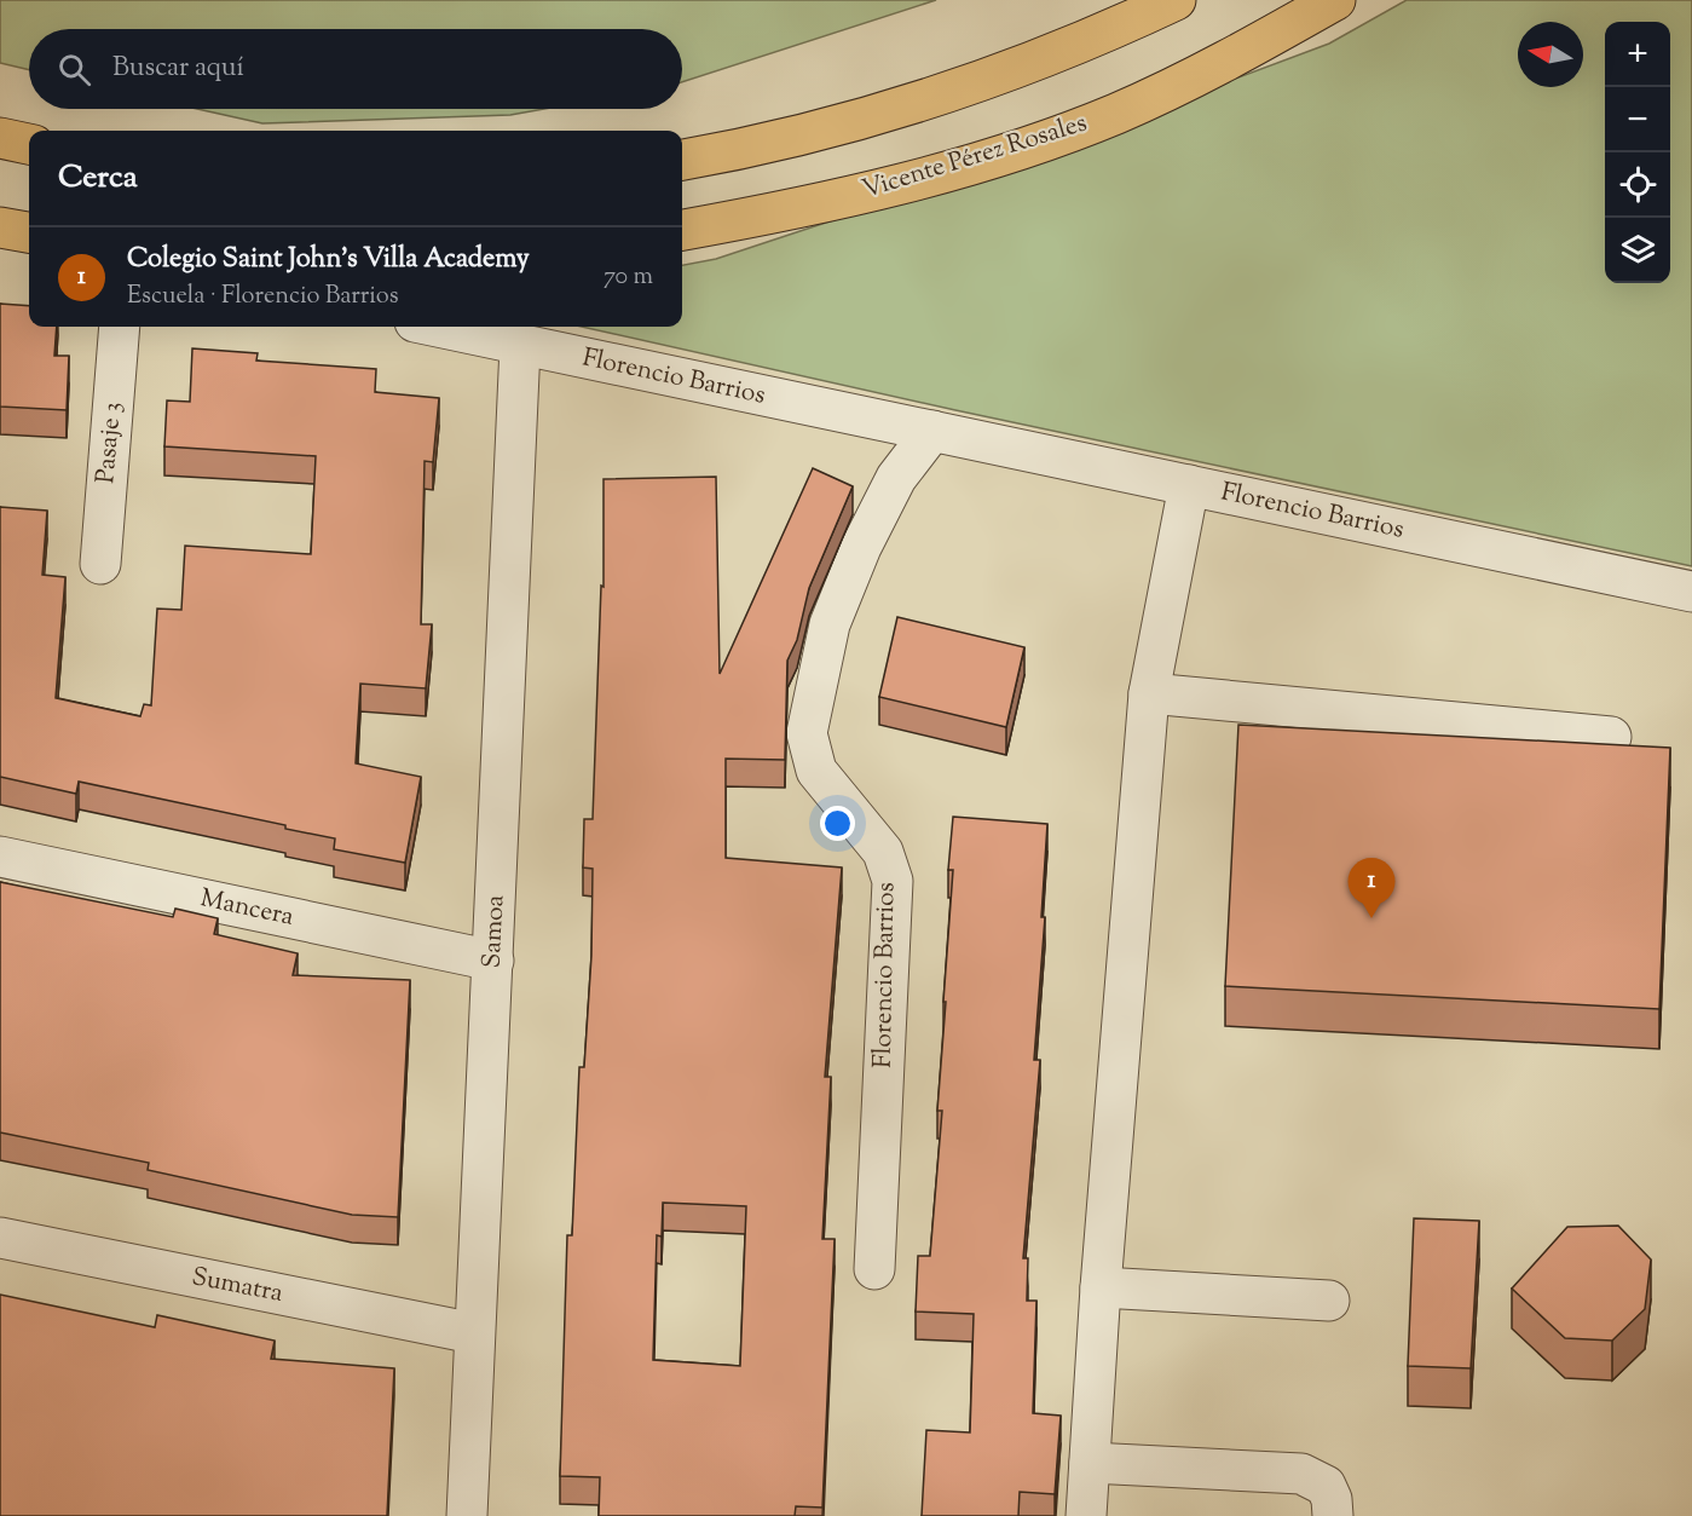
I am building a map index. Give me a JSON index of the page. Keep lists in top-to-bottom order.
{
  "streets": {
    "main road": ["Vicente Pérez Rosales"],
    "street": [
      "Florencio Barrios",
      "Pasaje 3",
      "Mancera",
      "Samoa",
      "Sumatra"
    ]
  },
  "crossings": [
    ["Florencio Barrios", "Samoa"],
    ["Mancera", "Samoa"],
    ["Samoa", "Sumatra"]
  ],
  "north": "left",
  "page": {
    "map_buttons": ["+", "−"],
    "search": "Buscar aquí",
    "heading": "Cerca",
    "list": [
      {
        "mark": "1",
        "name": "Colegio Saint John's Villa Academy",
        "note": "Escuela · Florencio Barrios",
        "value": "70 m"
      }
    ],
    "pins": "1"
  }
}
